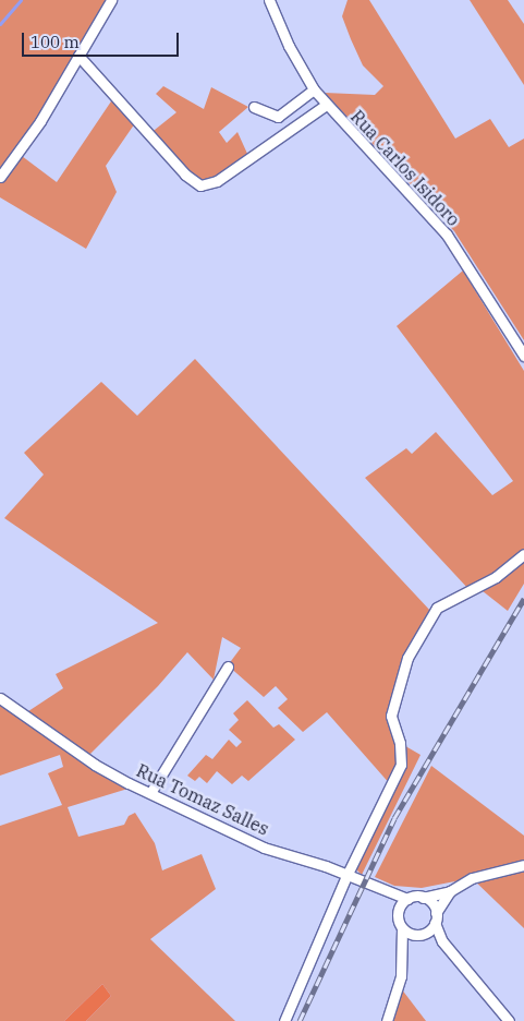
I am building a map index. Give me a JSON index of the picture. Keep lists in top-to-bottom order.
{
  "streets": {
    "street": ["Rua Carlos Isidoro", "Rua Tomaz Salles"]
  },
  "scale_bar": "100 m"
}
